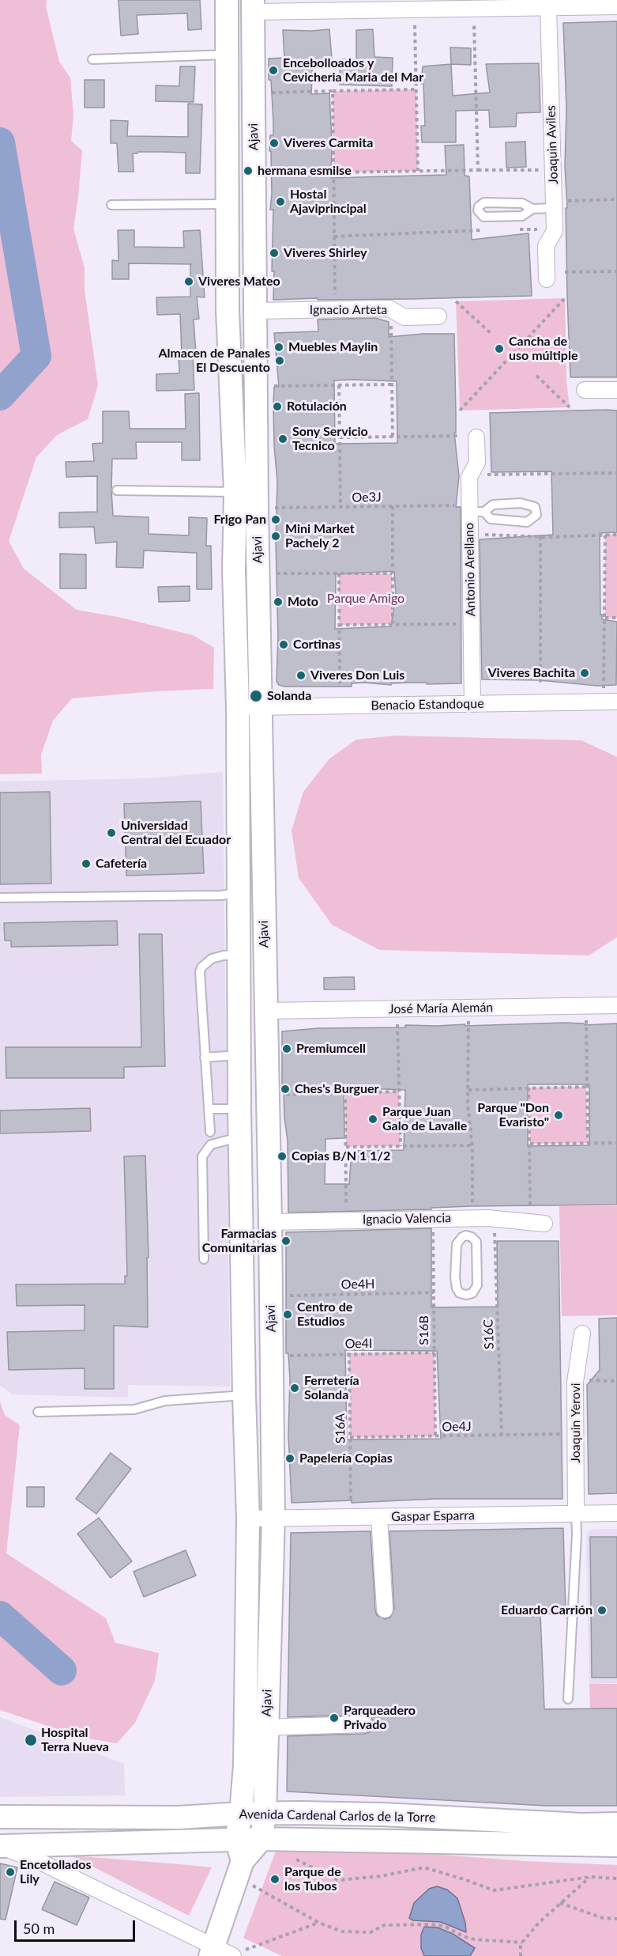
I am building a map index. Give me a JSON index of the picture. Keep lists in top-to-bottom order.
{
  "streets": {
    "street": [
      "Ajavi",
      "Joaquin Aviles",
      "Ignacio Arteta",
      "Antonio Arellano",
      "Benacio Estandoque",
      "José María Alemán",
      "Ignacio Valencia",
      "Joaquin Yerovi",
      "Gaspar Esparra",
      "Avenida Cardenal Carlos de la Torre"
    ],
    "path": [
      "Oe3J",
      "Oe4H",
      "S16B",
      "S16C",
      "Oe4I",
      "Oe4J",
      "S16A"
    ]
  },
  "crossings": [
    ["Ajavi", "Ignacio Arteta"],
    ["Ajavi", "Benacio Estandoque"],
    ["Ajavi", "José María Alemán"],
    ["Ajavi", "Ignacio Valencia"],
    ["Ajavi", "Gaspar Esparra"],
    ["Ajavi", "Avenida Cardenal Carlos de la Torre"],
    ["Oe3J", "Antonio Arellano"],
    ["Antonio Arellano", "Benacio Estandoque"],
    ["Oe4H", "S16B"],
    ["S16B", "Oe4I"],
    ["S16B", "Oe4J"],
    ["S16C", "Oe4J"],
    ["Oe4I", "S16A"],
    ["Joaquin Yerovi", "Gaspar Esparra"],
    ["Oe4J", "S16A"]
  ],
  "parks": ["Parque Amigo"],
  "places": [
    "Encebolloados y Cevicheria Maria del Mar",
    "Viveres Carmita",
    "hermana esmilse",
    "Hostal Ajaviprincipal",
    "Viveres Shirley",
    "Viveres Mateo",
    "Muebles Maylin",
    "Cancha de uso múltiple",
    "Almacen de Panales El Descuento",
    "Rotulación",
    "Sony Servicio Tecnico",
    "Frigo Pan",
    "Mini Market Pachely 2",
    "Moto",
    "Cortinas",
    "Viveres Bachita",
    "Viveres Don Luis",
    "Solanda",
    "Universidad Central del Ecuador",
    "Cafetería",
    "Premiumcell",
    "Ches's Burguer",
    "Parque \"Don Evaristo\"",
    "Parque Juan Galo de Lavalle",
    "Copias B/N 1 1/2",
    "Farmacias Comunitarias",
    "Centro de Estudios",
    "Ferretería Solanda",
    "Papelería Copias",
    "Eduardo Carrión",
    "Parqueadero Privado",
    "Hospital Terra Nueva",
    "Encetollados Lily",
    "Parque de los Tubos"
  ],
  "scale_bar": "50 m"
}
